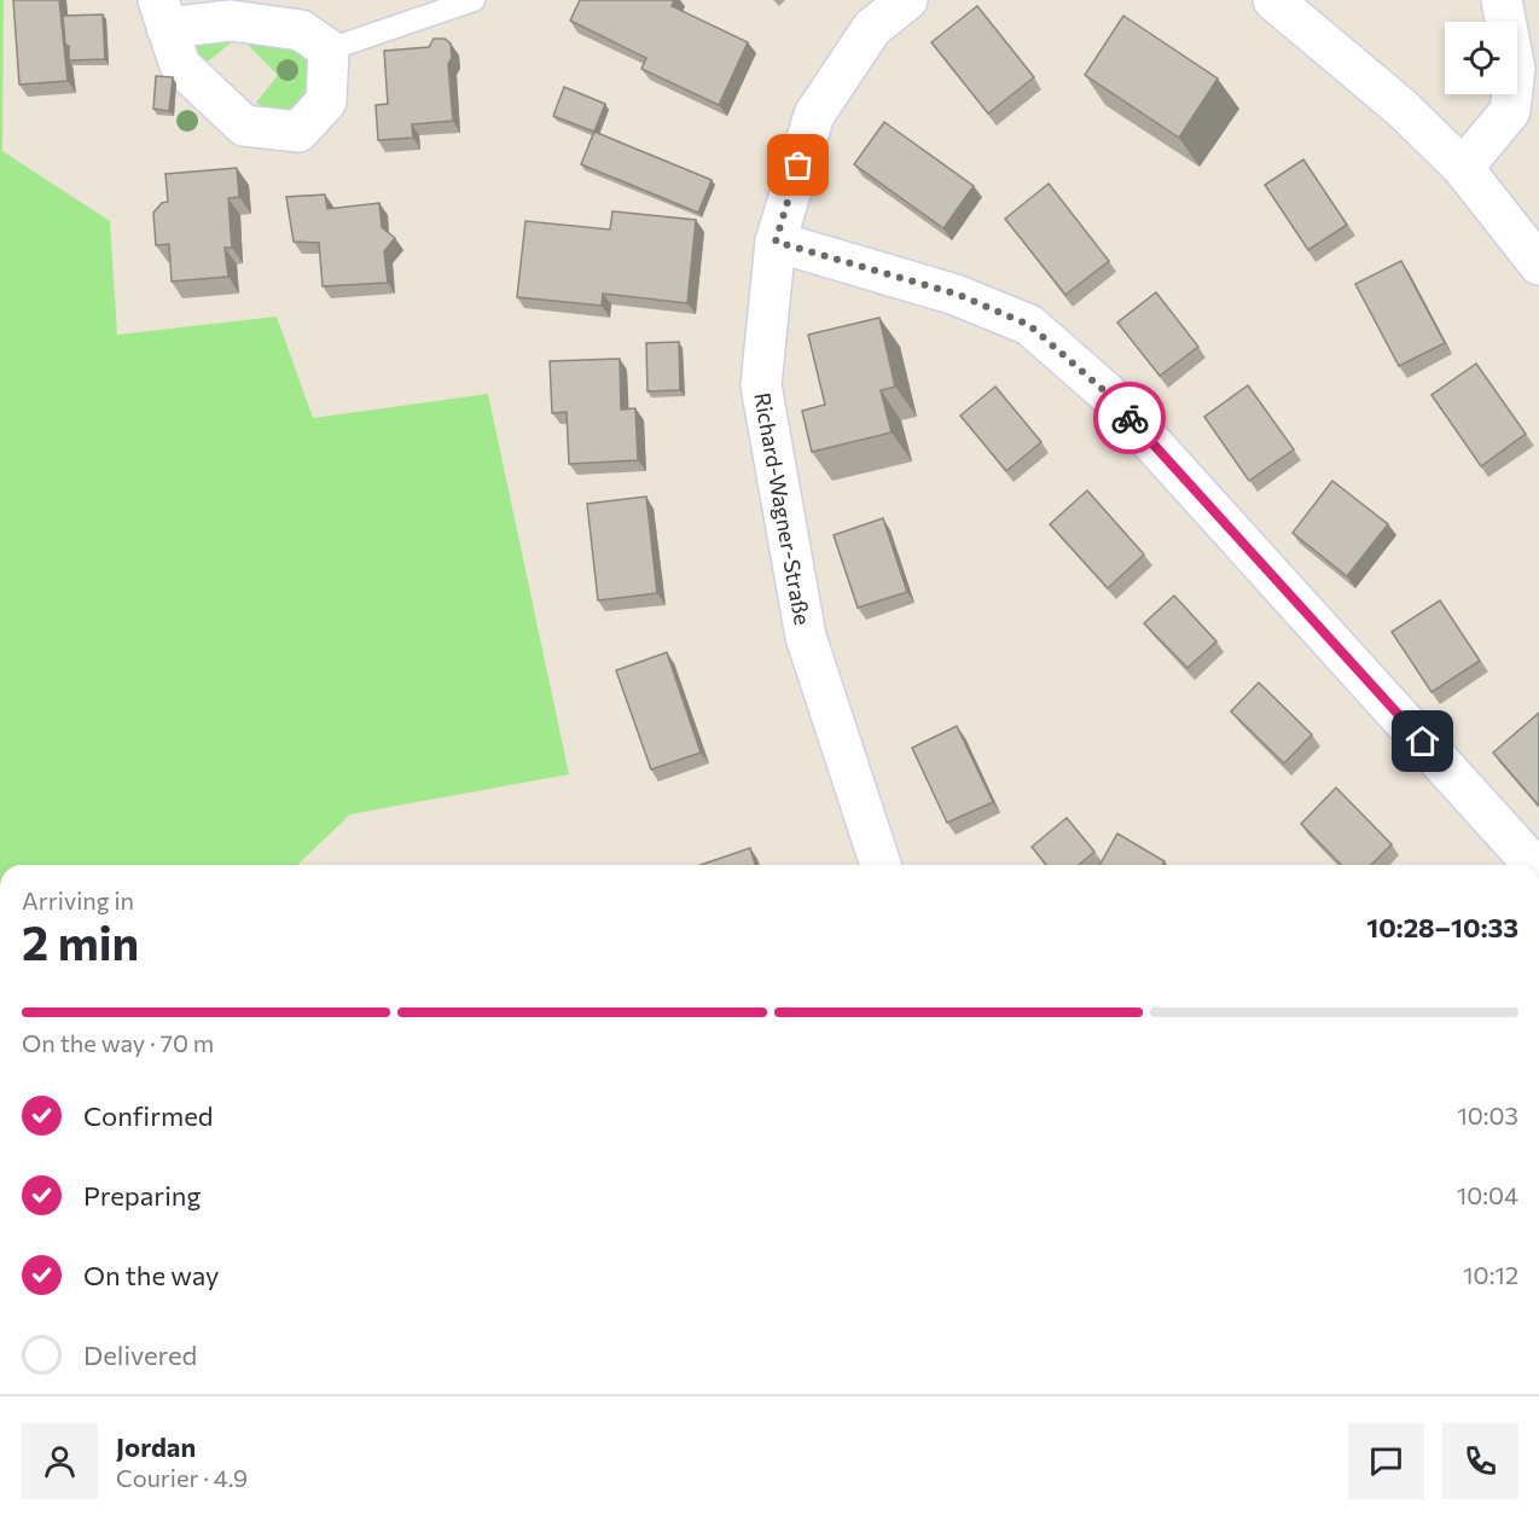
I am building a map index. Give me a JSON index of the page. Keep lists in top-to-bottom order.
{
  "streets": {
    "street": ["Richard-Wagner-Straße"]
  },
  "page": {
    "heading": ["2 min", "Arriving in", "10:28–10:33"],
    "panel": ["Jordan", "Courier · 4.9"],
    "bar": "On the way · 70 m",
    "list": [
      ["Confirmed", "10:03"],
      ["Preparing", "10:04"],
      ["On the way", "10:12"],
      "Delivered"
    ]
  }
}
